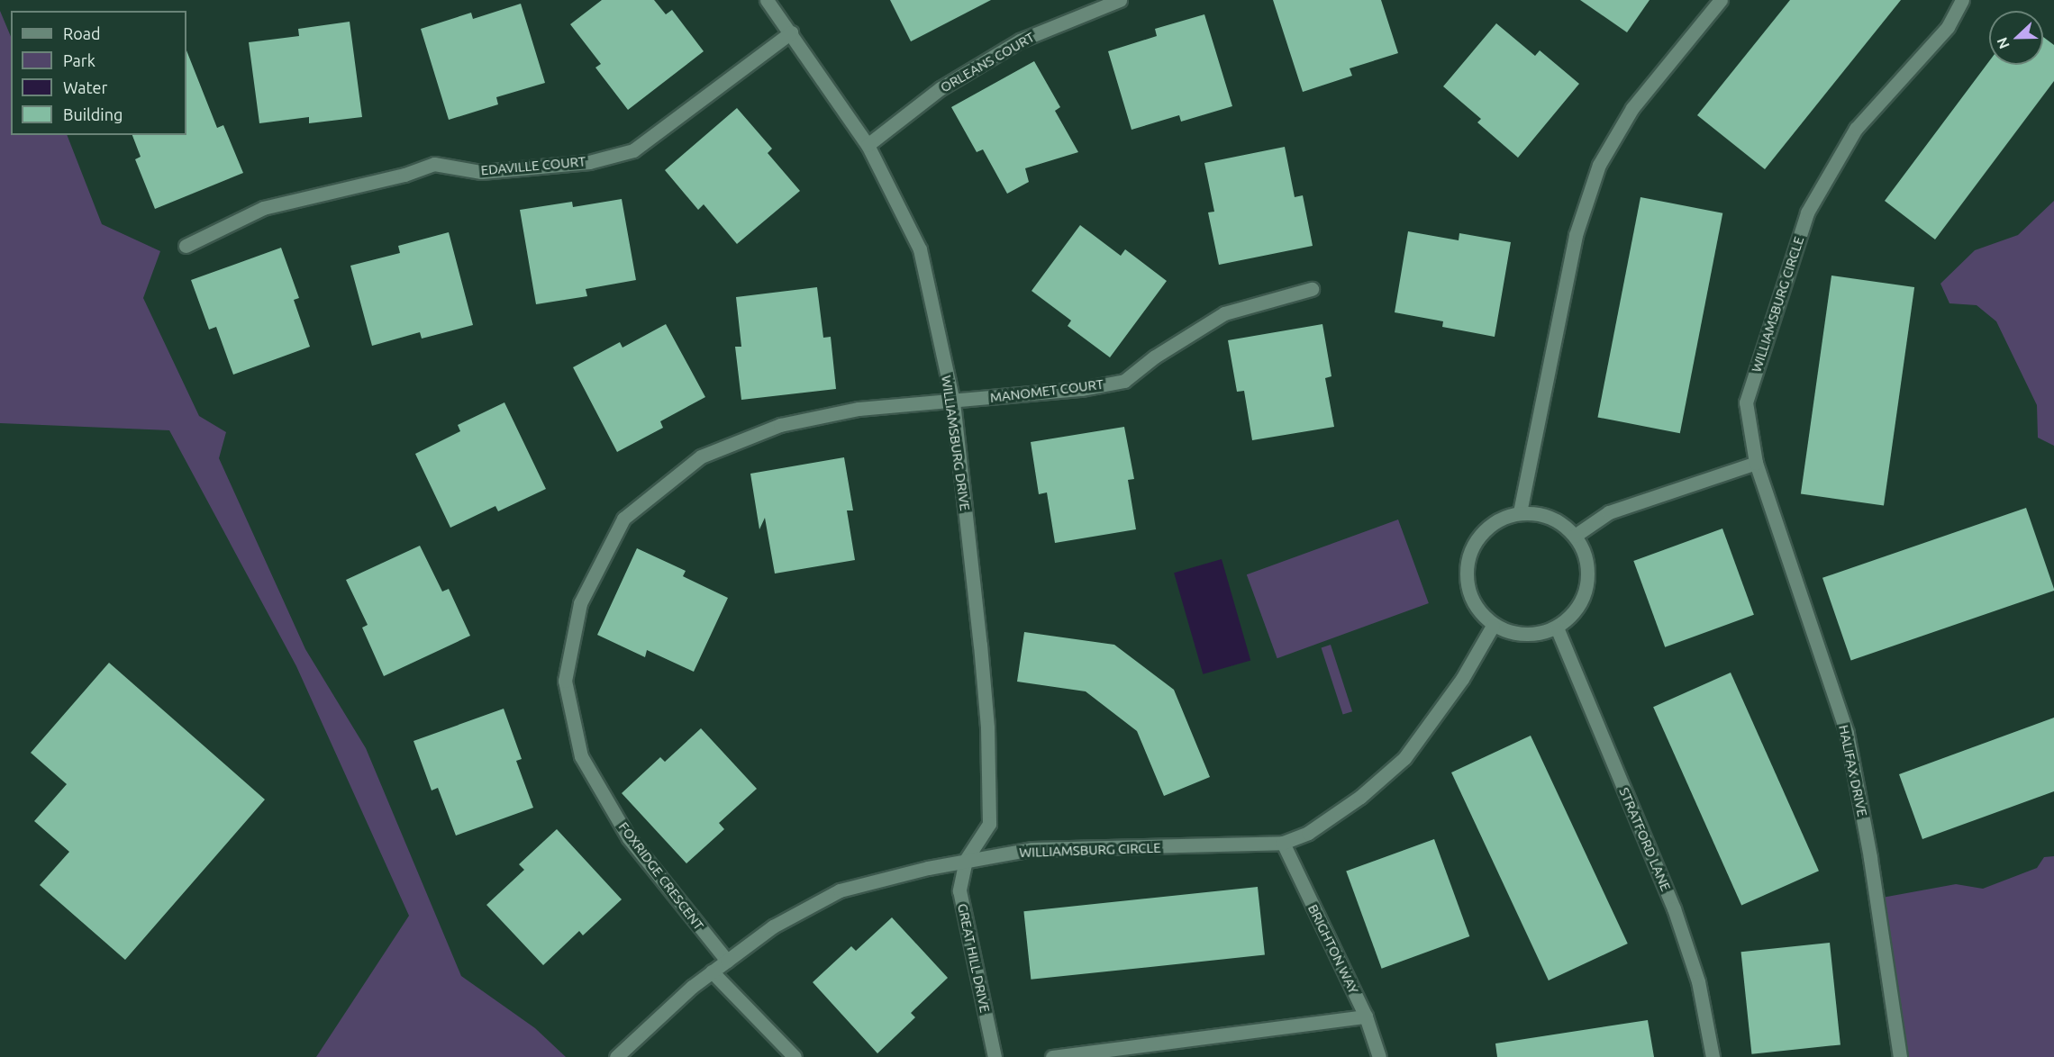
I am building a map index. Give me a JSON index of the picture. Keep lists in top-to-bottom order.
{
  "streets": {
    "street": [
      "ORLEANS COURT",
      "EDAVILLE COURT",
      "WILLIAMSBURG CIRCLE",
      "MANOMET COURT",
      "WILLIAMSBURG DRIVE",
      "HALIFAX DRIVE",
      "STRATFORD LANE",
      "FOXRIDGE CRESCENT",
      "BRIGHTON WAY",
      "GREAT HILL DRIVE"
    ]
  },
  "crossings": [
    ["ORLEANS COURT", "WILLIAMSBURG DRIVE"],
    ["EDAVILLE COURT", "WILLIAMSBURG DRIVE"],
    ["WILLIAMSBURG CIRCLE", "WILLIAMSBURG DRIVE"],
    ["WILLIAMSBURG CIRCLE", "HALIFAX DRIVE"],
    ["WILLIAMSBURG CIRCLE", "STRATFORD LANE"],
    ["WILLIAMSBURG CIRCLE", "FOXRIDGE CRESCENT"],
    ["WILLIAMSBURG CIRCLE", "BRIGHTON WAY"],
    ["WILLIAMSBURG CIRCLE", "GREAT HILL DRIVE"],
    ["MANOMET COURT", "WILLIAMSBURG DRIVE"],
    ["MANOMET COURT", "FOXRIDGE CRESCENT"],
    ["WILLIAMSBURG DRIVE", "FOXRIDGE CRESCENT"],
    ["WILLIAMSBURG DRIVE", "GREAT HILL DRIVE"]
  ],
  "legend": [
    "Road",
    "Park",
    "Water",
    "Building"
  ],
  "north": "left"
}
